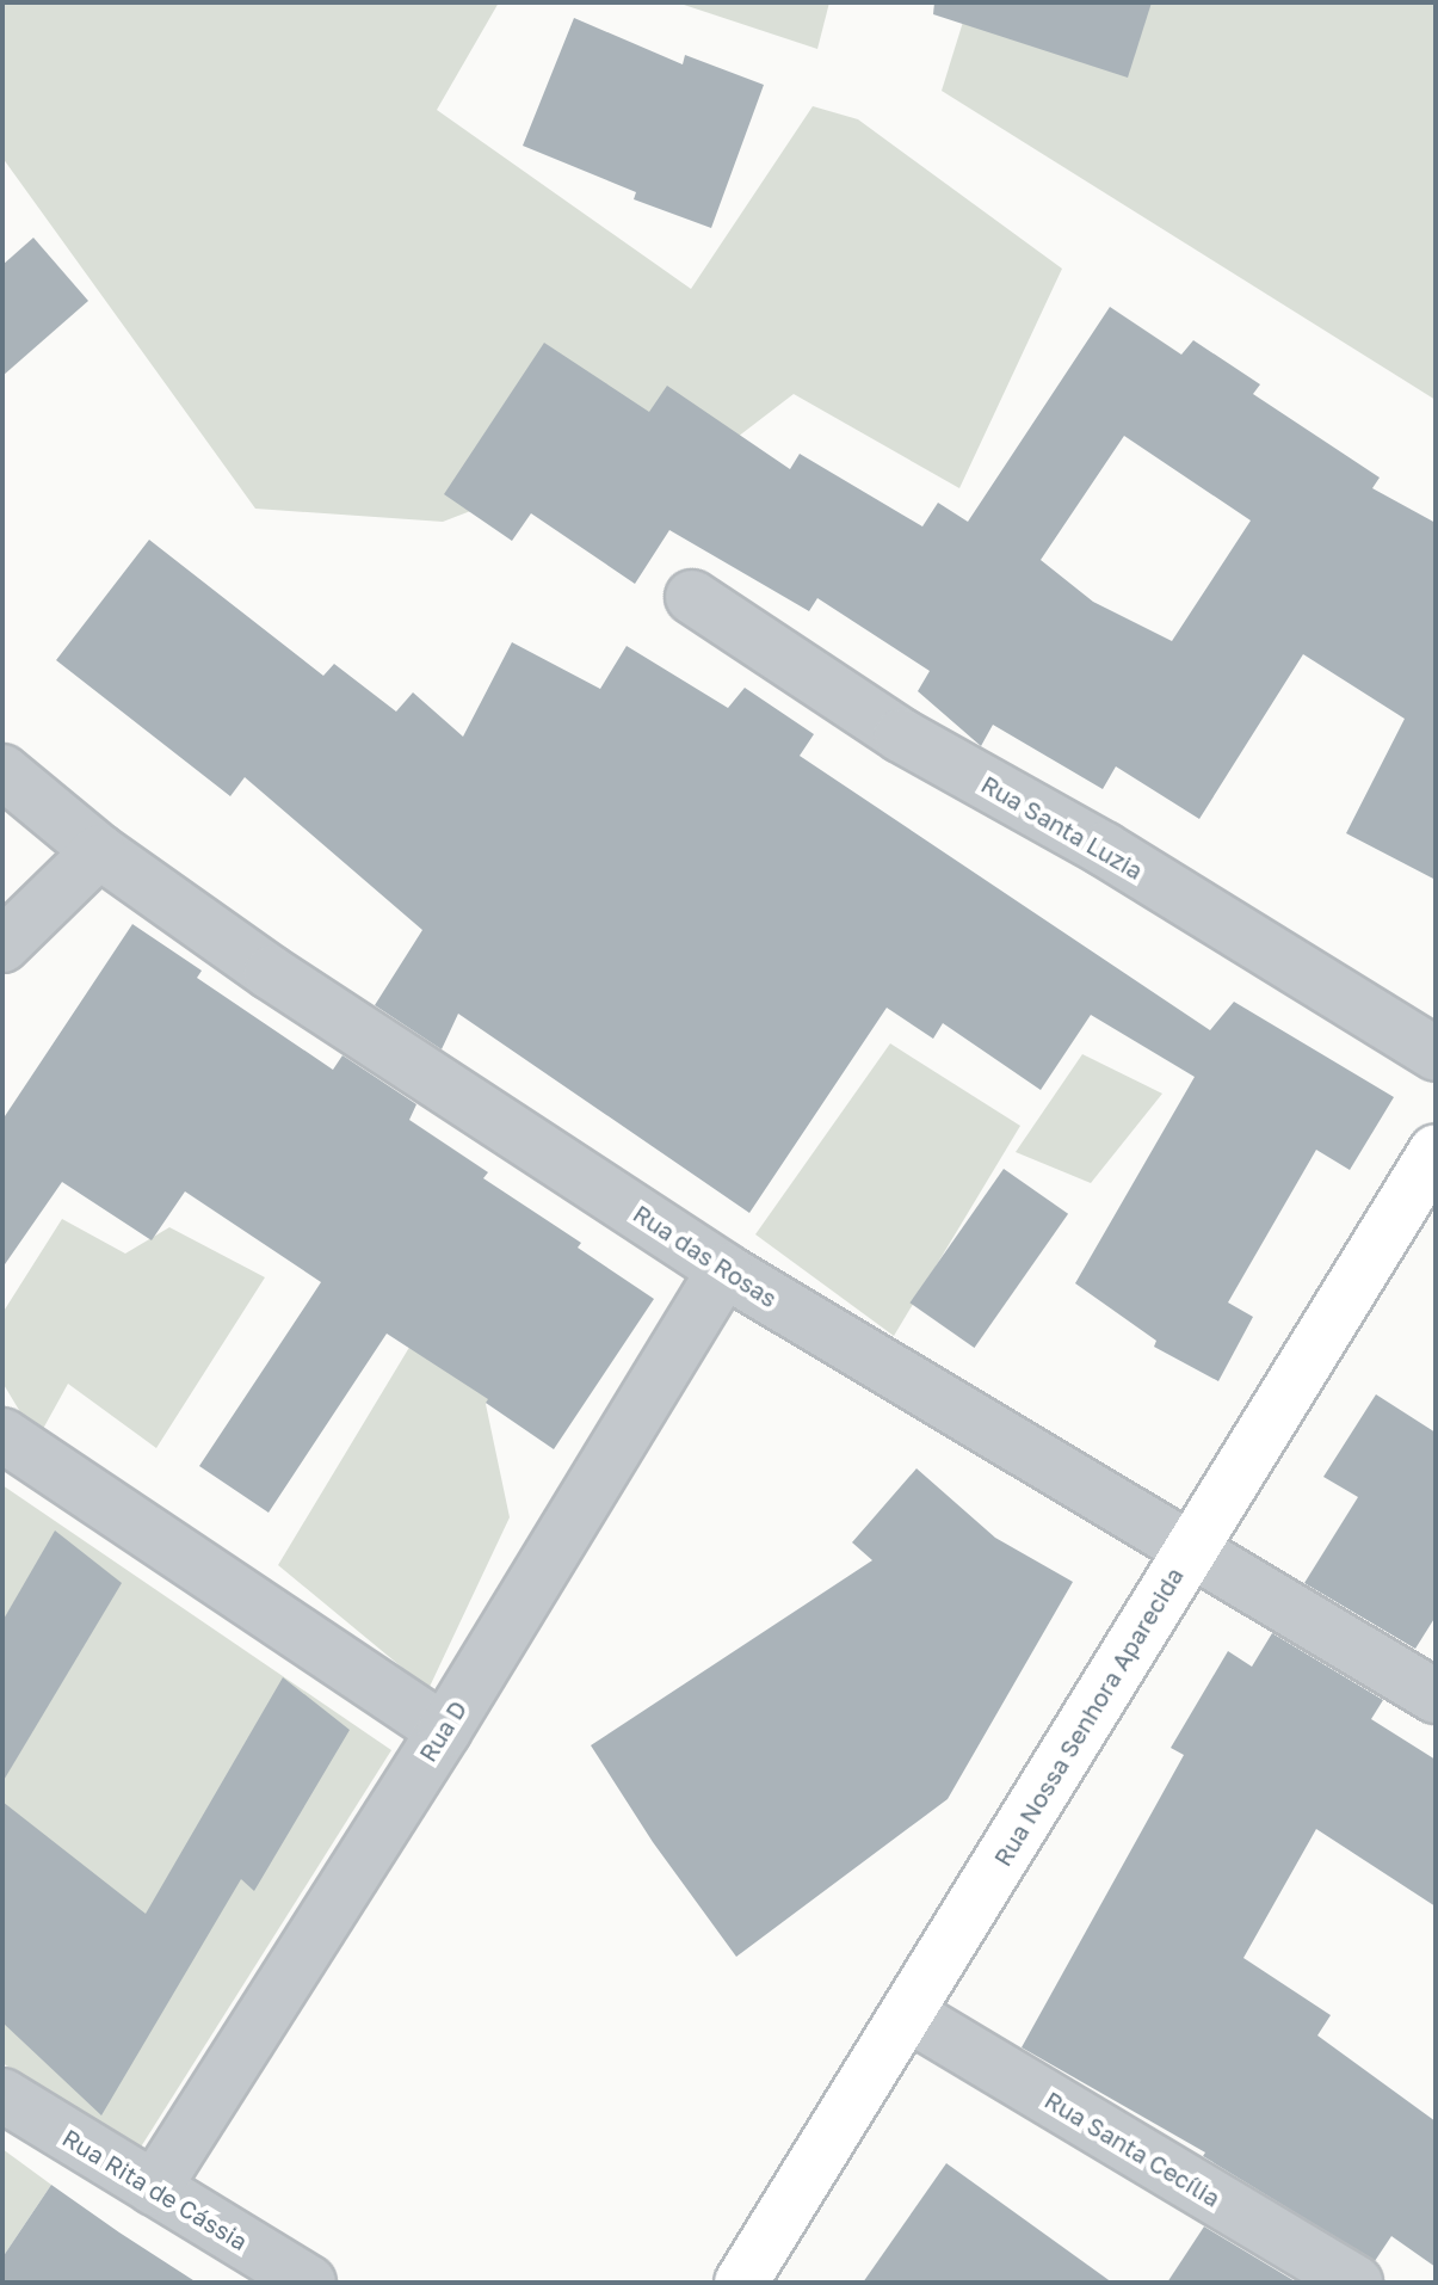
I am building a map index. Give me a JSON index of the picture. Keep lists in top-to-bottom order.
{
  "streets": {
    "main road": ["Rua Nossa Senhora Aparecida"],
    "street": [
      "Rua Santa Luzia",
      "Rua das Rosas",
      "Rua D",
      "Rua Santa Cecília",
      "Rua Rita de Cássia"
    ]
  },
  "crossings": [
    ["Rua das Rosas", "Rua Nossa Senhora Aparecida"],
    ["Rua das Rosas", "Rua D"],
    ["Rua Nossa Senhora Aparecida", "Rua Santa Cecília"],
    ["Rua D", "Rua Rita de Cássia"]
  ]
}
